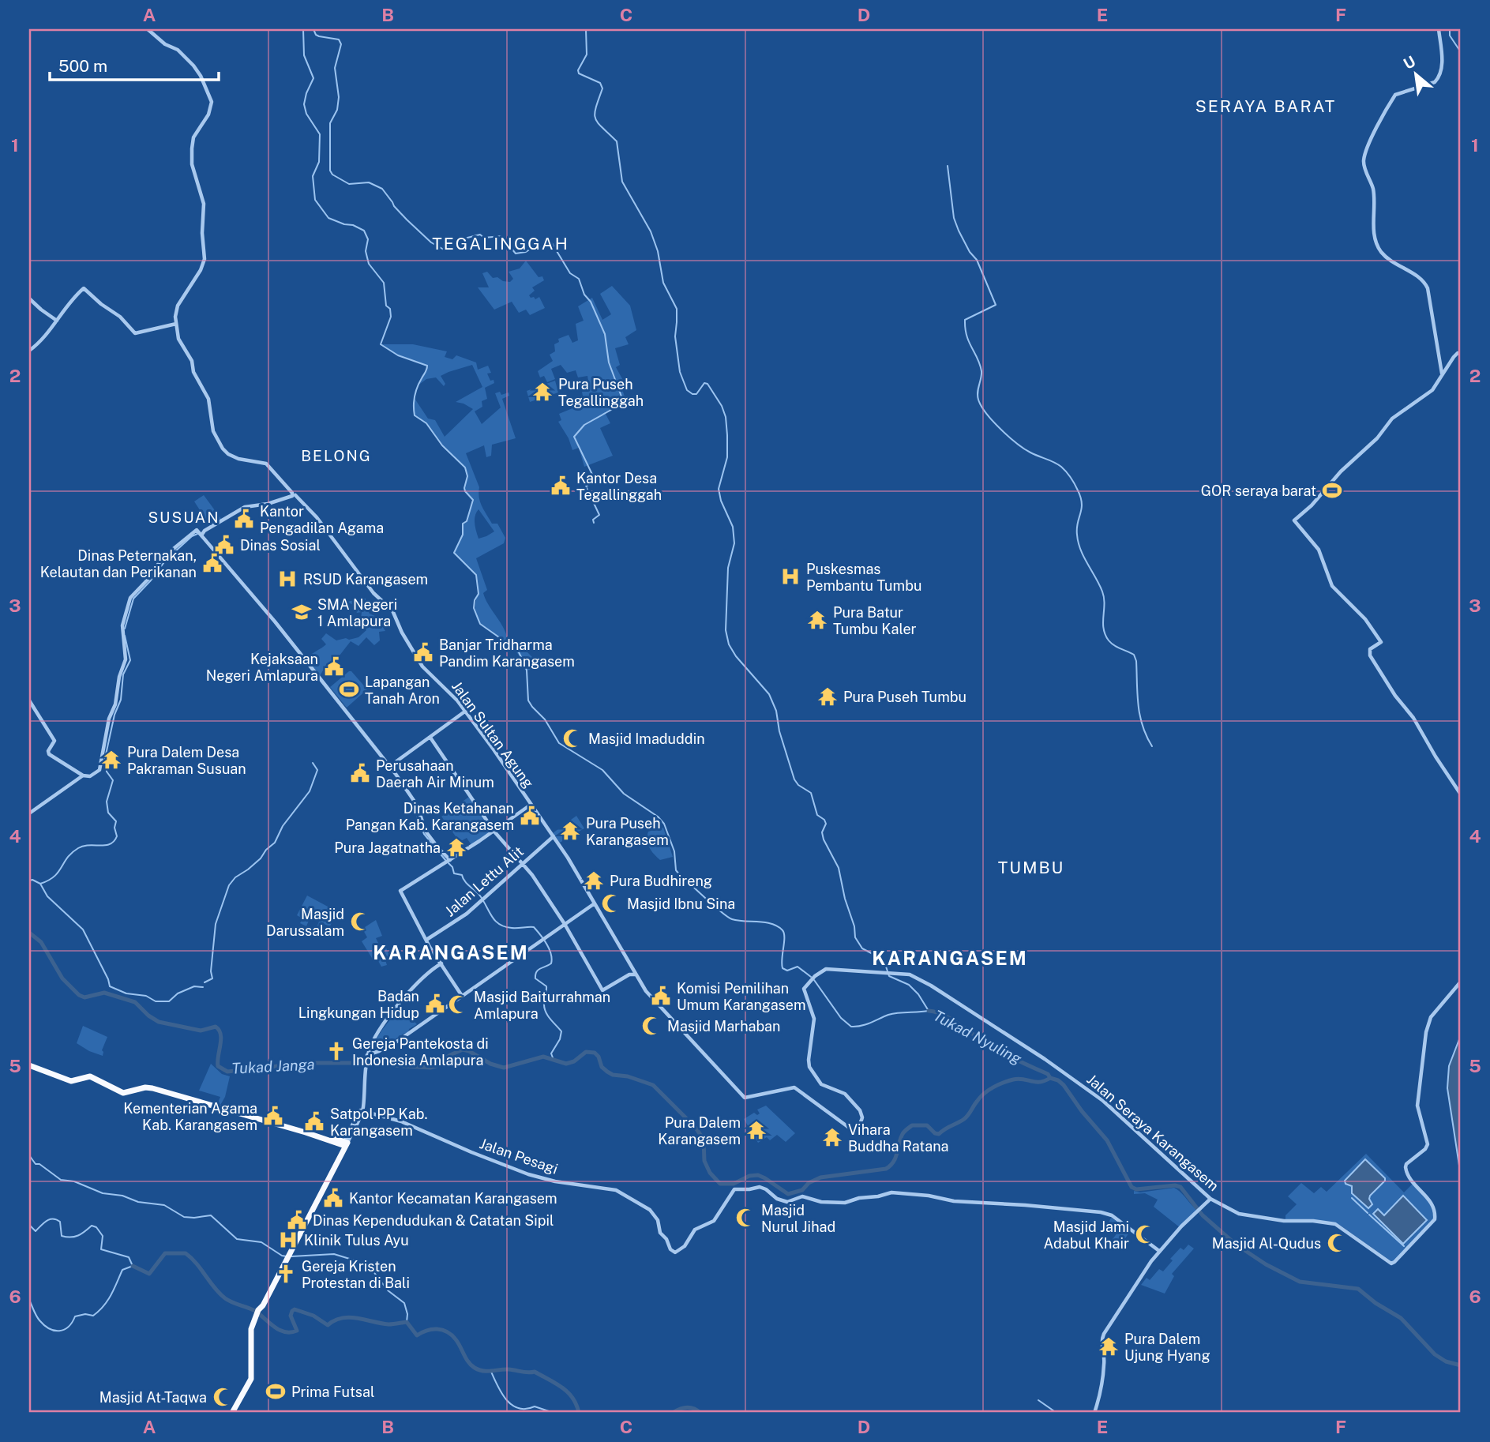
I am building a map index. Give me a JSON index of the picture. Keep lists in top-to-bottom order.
{
  "streets": {
    "street": [
      "Jalan Sultan Agung",
      "Jalan Lettu Alit",
      "Jalan Seraya Karangasem",
      "Jalan Pesagi"
    ]
  },
  "crossings": [
    ["Jalan Sultan Agung", "Jalan Lettu Alit"],
    ["Jalan Sultan Agung", "Jalan Seraya Karangasem"]
  ],
  "districts": [
    "SERAYA BARAT",
    "TEGALINGGAH",
    "BELONG",
    "SUSUAN",
    "TUMBU",
    "KARANGASEM",
    "KARANGASEM"
  ],
  "water": ["Tukad Nyuling", "Tukad Janga"],
  "places": {
    "temple": [
      "Pura Puseh Tegallinggah",
      "Pura Batur Tumbu Kaler",
      "Pura Puseh Tumbu",
      "Pura Dalem Desa Pakraman Susuan",
      "Pura Puseh Karangasem",
      "Pura Jagatnatha",
      "Pura Budhireng",
      "Pura Dalem Karangasem",
      "Vihara Buddha Ratana",
      "Pura Dalem Ujung Hyang"
    ],
    "public building": [
      "Kantor Desa Tegallinggah",
      "Kantor Pengadilan Agama",
      "Dinas Sosial",
      "Dinas Peternakan, Kelautan dan Perikanan",
      "Banjar Tridharma Pandim Karangasem",
      "Kejaksaan Negeri Amlapura",
      "Perusahaan Daerah Air Minum",
      "Dinas Ketahanan Pangan Kab. Karangasem",
      "Komisi Pemilihan Umum Karangasem",
      "Badan Lingkungan Hidup",
      "Kementerian Agama Kab. Karangasem",
      "Satpol PP Kab. Karangasem",
      "Kantor Kecamatan Karangasem",
      "Dinas Kependudukan & Catatan Sipil"
    ],
    "sports": ["GOR seraya barat", "Lapangan Tanah Aron", "Prima Futsal"],
    "hospital": ["Puskesmas Pembantu Tumbu", "RSUD Karangasem", "Klinik Tulus Ayu"],
    "school or university": ["SMA Negeri 1 Amlapura"],
    "mosque": [
      "Masjid Imaduddin",
      "Masjid Ibnu Sina",
      "Masjid Darussalam",
      "Masjid Baiturrahman Amlapura",
      "Masjid Marhaban",
      "Masjid Nurul Jihad",
      "Masjid Jami Adabul Khair",
      "Masjid Al-Qudus",
      "Masjid At-Taqwa"
    ],
    "church": ["Gereja Pantekosta di Indonesia Amlapura", "Gereja Kristen Protestan di Bali"]
  },
  "scale_bar": "500 m",
  "north": "top left",
  "grid": {
    "columns": [
      "A",
      "B",
      "C",
      "D",
      "E",
      "F"
    ],
    "rows": [
      "1",
      "2",
      "3",
      "4",
      "5",
      "6"
    ]
  }
}
